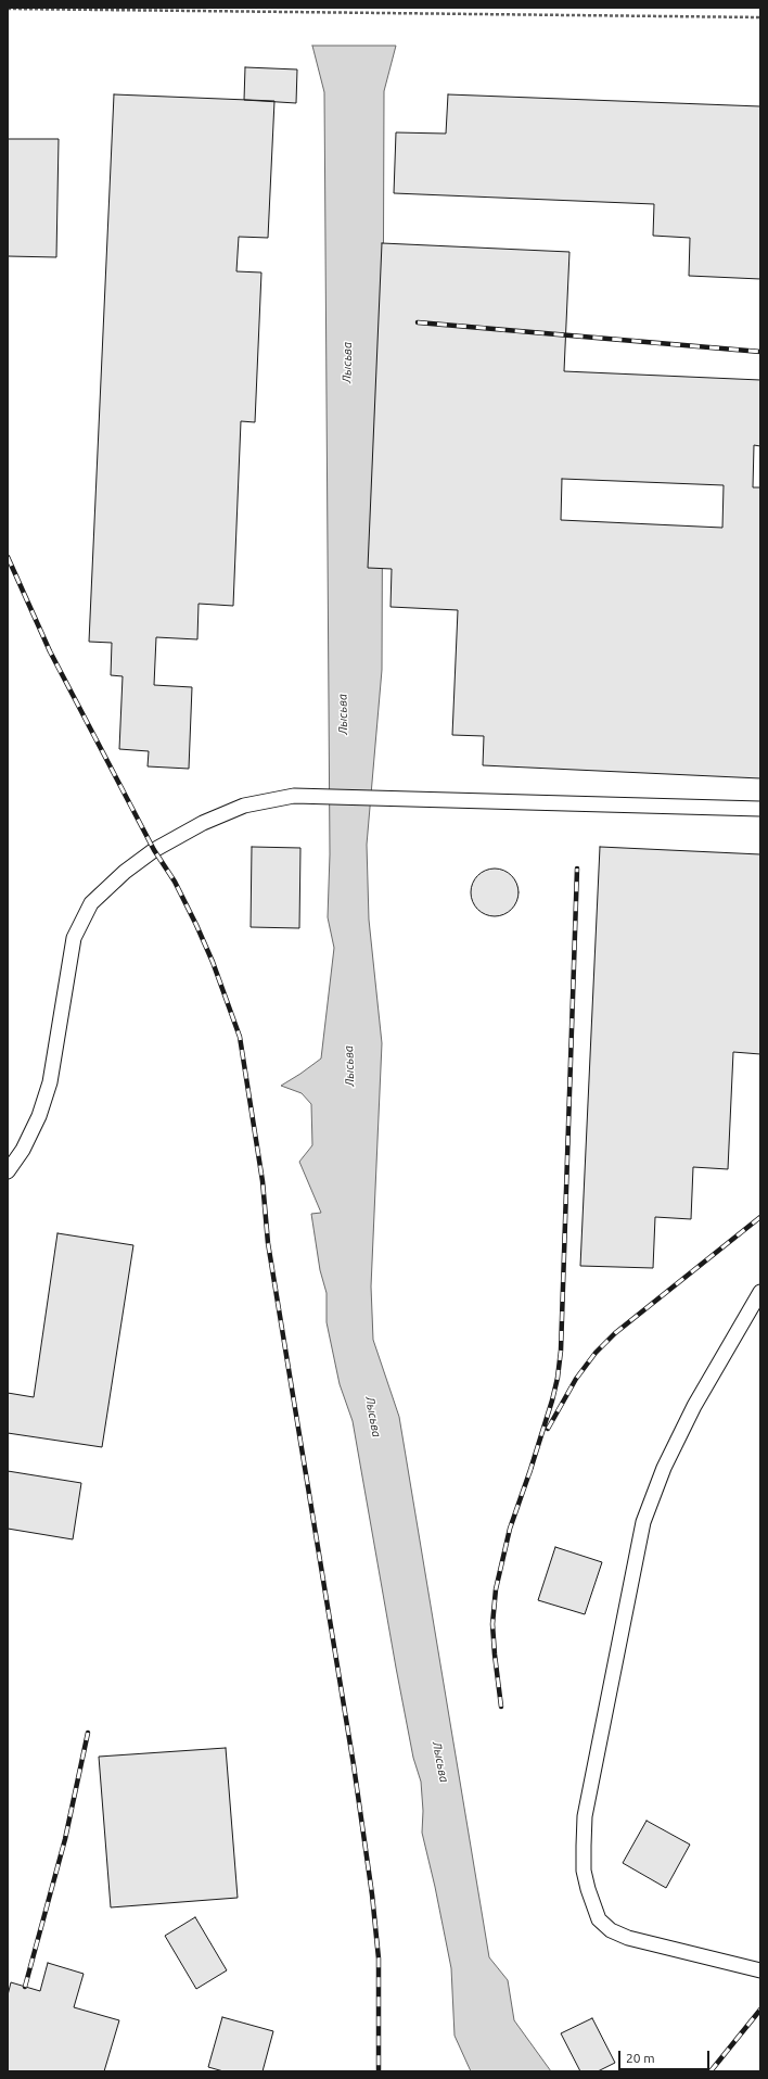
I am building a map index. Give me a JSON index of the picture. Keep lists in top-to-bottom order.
{
  "water": ["Лысьва"],
  "scale_bar": "20 m"
}
